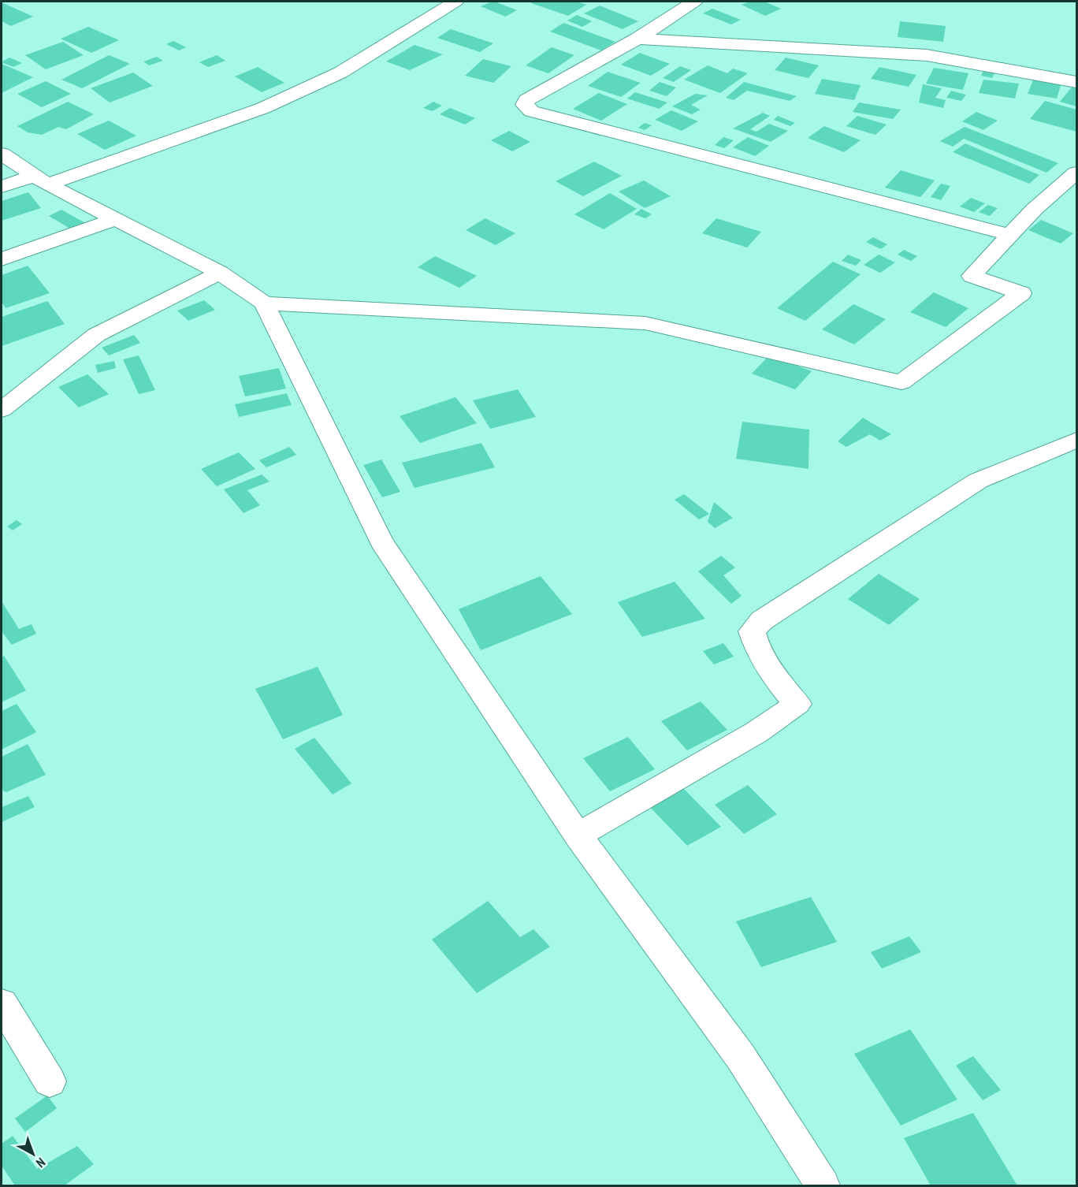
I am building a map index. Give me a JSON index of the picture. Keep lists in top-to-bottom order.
{
  "north": "bottom right"
}
